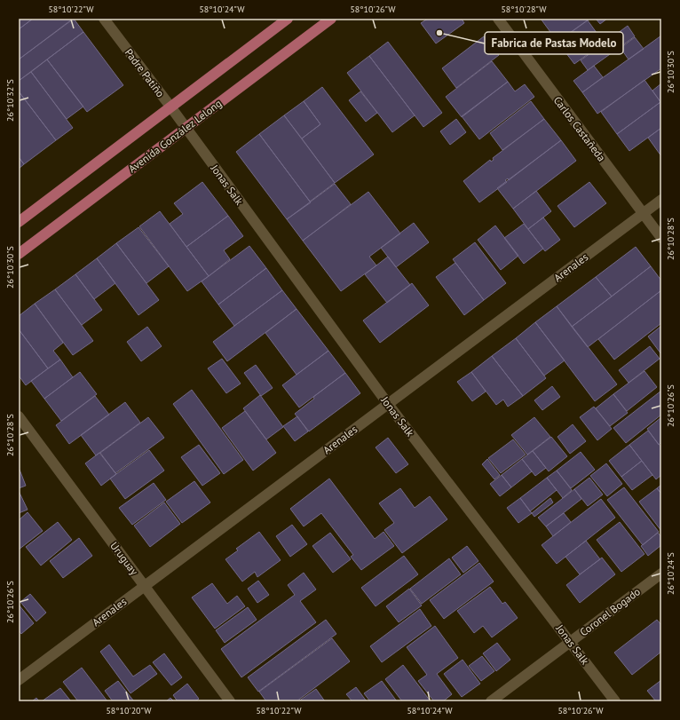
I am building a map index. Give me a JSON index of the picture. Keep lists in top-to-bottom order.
{
  "streets": {
    "main road": ["Avenida González Lelong"],
    "street": [
      "Padre Patiño",
      "Carlos Castañeda",
      "Jonas Salk",
      "Arenales",
      "Uruguay",
      "Coronel Bogado"
    ]
  },
  "crossings": [
    ["Padre Patiño", "Avenida González Lelong"],
    ["Padre Patiño", "Jonas Salk"],
    ["Carlos Castañeda", "Arenales"],
    ["Avenida González Lelong", "Jonas Salk"],
    ["Jonas Salk", "Arenales"],
    ["Jonas Salk", "Coronel Bogado"],
    ["Arenales", "Uruguay"]
  ],
  "places": ["Fabrica de Pastas Modelo"],
  "coordinates": [
    "58°10'22\"W",
    "58°10'24\"W",
    "58°10'26\"W",
    "58°10'28\"W",
    "26°10'30\"S",
    "26°10'32\"S",
    "26°10'28\"S",
    "26°10'26\"S",
    "26°10'24\"S",
    "58°10'20\"W"
  ]
}
